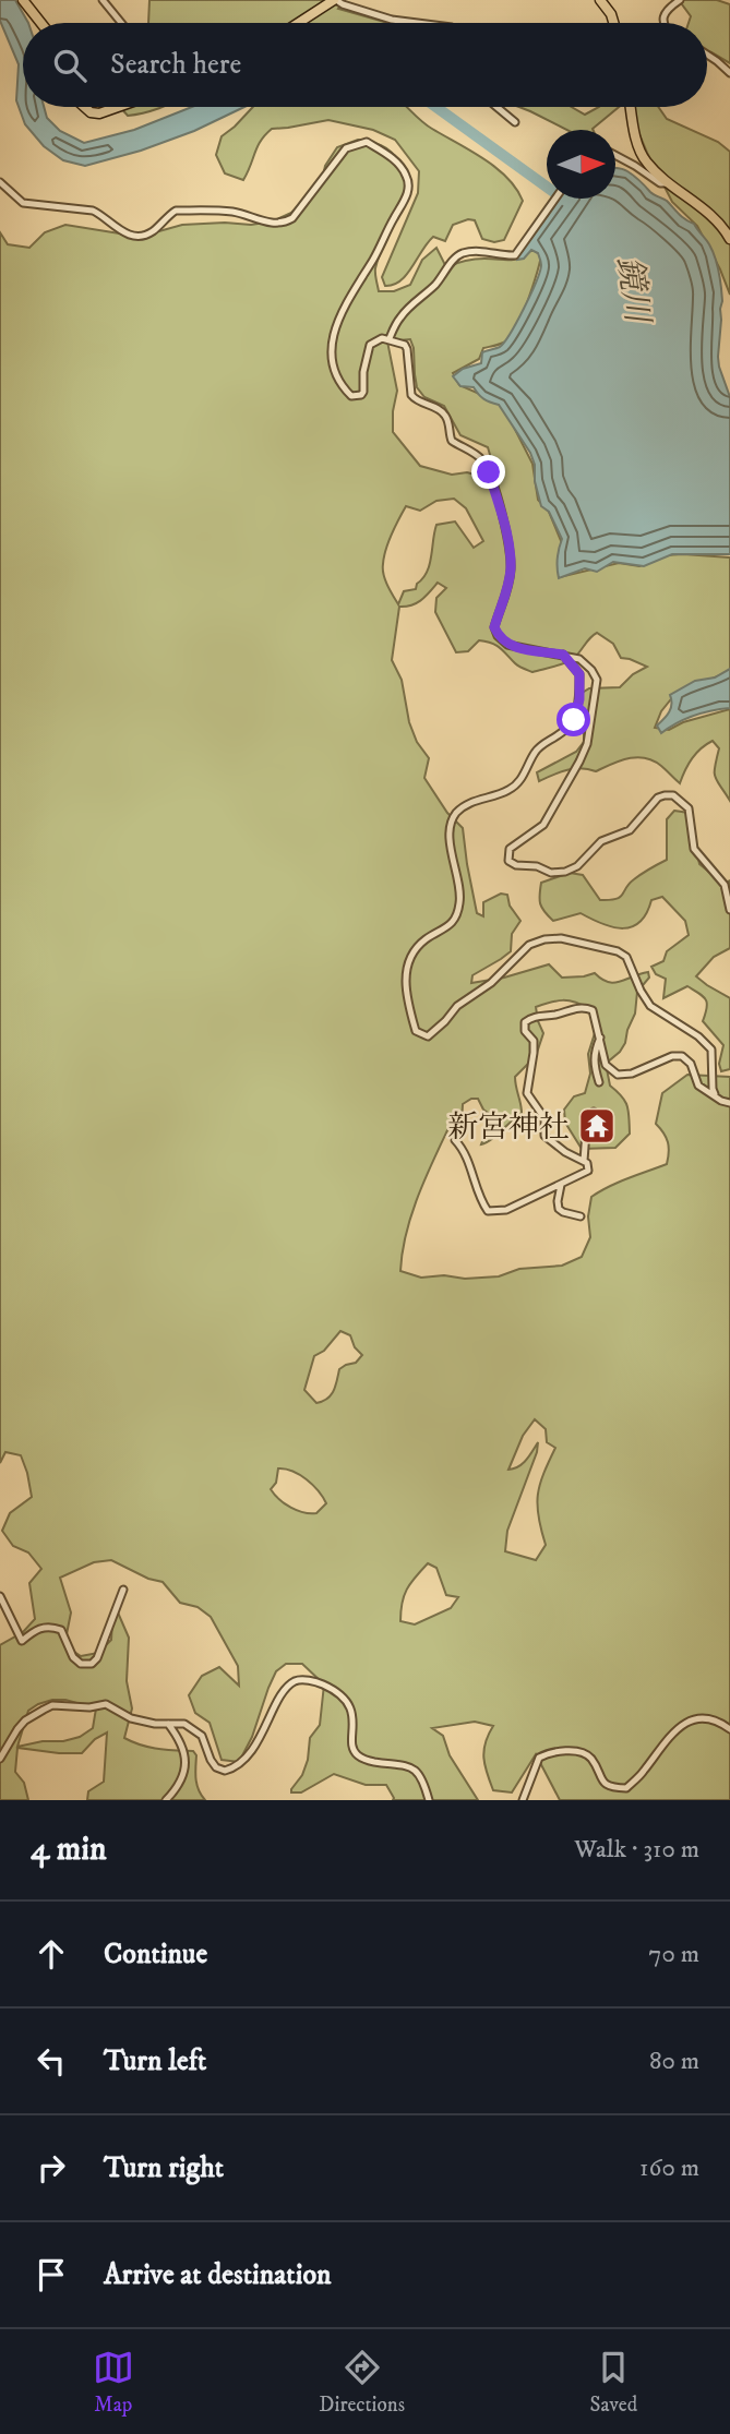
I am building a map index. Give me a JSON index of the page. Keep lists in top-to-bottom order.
{
  "water": ["鏡川"],
  "places": {
    "temple": ["新宮神社"]
  },
  "north": "right",
  "page": {
    "search": "Search here",
    "heading": ["4 min", "Walk · 310 m"],
    "list": [
      ["Continue", "70 m"],
      ["Turn left", "80 m"],
      ["Turn right", "160 m"],
      "Arrive at destination"
    ],
    "nav": ["Map", "Directions", "Saved"]
  }
}
